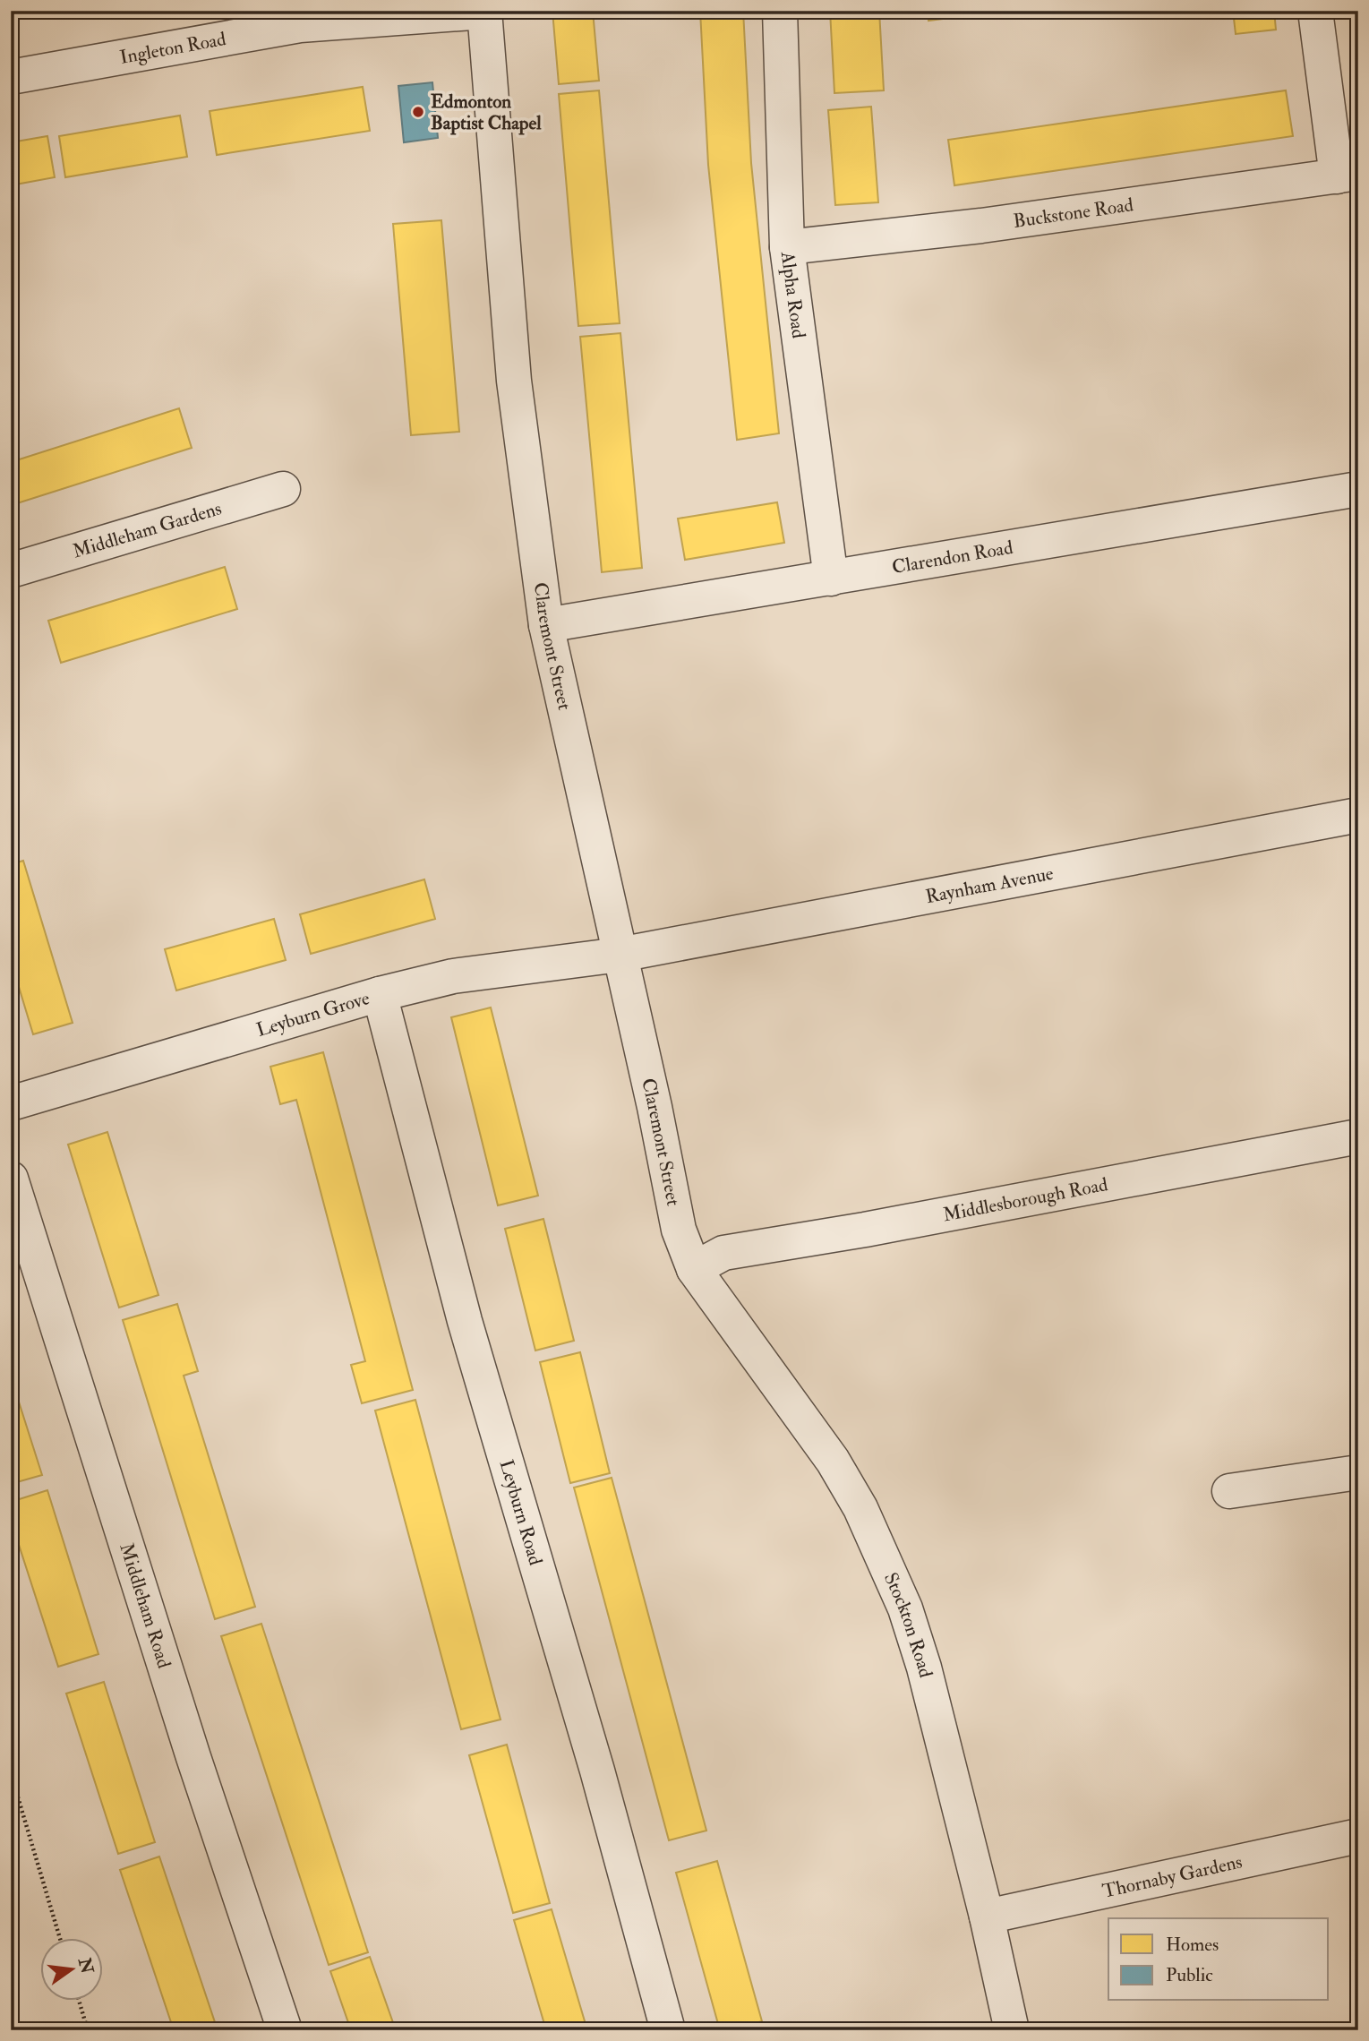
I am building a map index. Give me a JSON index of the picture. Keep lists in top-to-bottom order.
{
  "streets": {
    "street": [
      "Ingleton Road",
      "Buckstone Road",
      "Alpha Road",
      "Middleham Gardens",
      "Clarendon Road",
      "Claremont Street",
      "Raynham Avenue",
      "Leyburn Grove",
      "Middlesborough Road",
      "Leyburn Road",
      "Middleham Road",
      "Stockton Road",
      "Thornaby Gardens"
    ]
  },
  "crossings": [
    ["Ingleton Road", "Claremont Street"],
    ["Buckstone Road", "Alpha Road"],
    ["Alpha Road", "Clarendon Road"],
    ["Clarendon Road", "Claremont Street"],
    ["Claremont Street", "Raynham Avenue"],
    ["Claremont Street", "Leyburn Grove"],
    ["Claremont Street", "Middlesborough Road"],
    ["Claremont Street", "Stockton Road"],
    ["Raynham Avenue", "Leyburn Grove"],
    ["Leyburn Grove", "Leyburn Road"],
    ["Middlesborough Road", "Stockton Road"],
    ["Stockton Road", "Thornaby Gardens"]
  ],
  "places": ["Edmonton Baptist Chapel"],
  "legend": ["Homes", "Public"],
  "north": "right"
}
